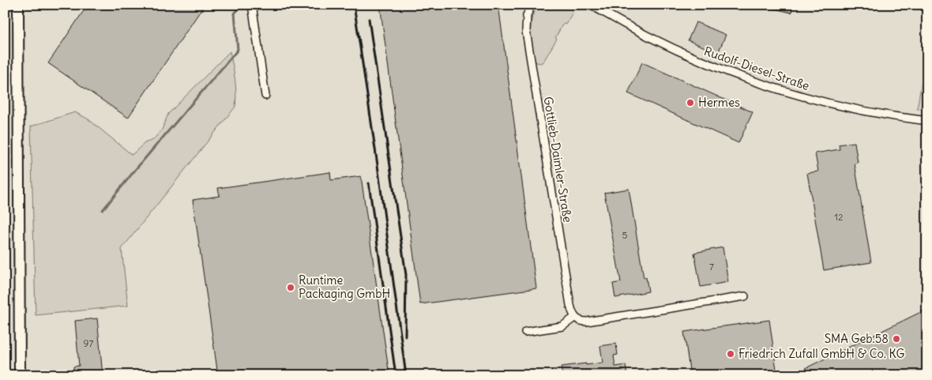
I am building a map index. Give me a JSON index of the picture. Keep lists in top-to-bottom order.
{
  "streets": {
    "street": ["Rudolf-Diesel-Straße", "Gottlieb-Daimler-Straße"]
  },
  "places": [
    "Hermes",
    "Runtime Packaging GmbH",
    "SMA Geb.58",
    "Friedrich Zufall GmbH & Co. KG"
  ],
  "house_numbers": [
    "12",
    "5",
    "7",
    "97"
  ]
}
